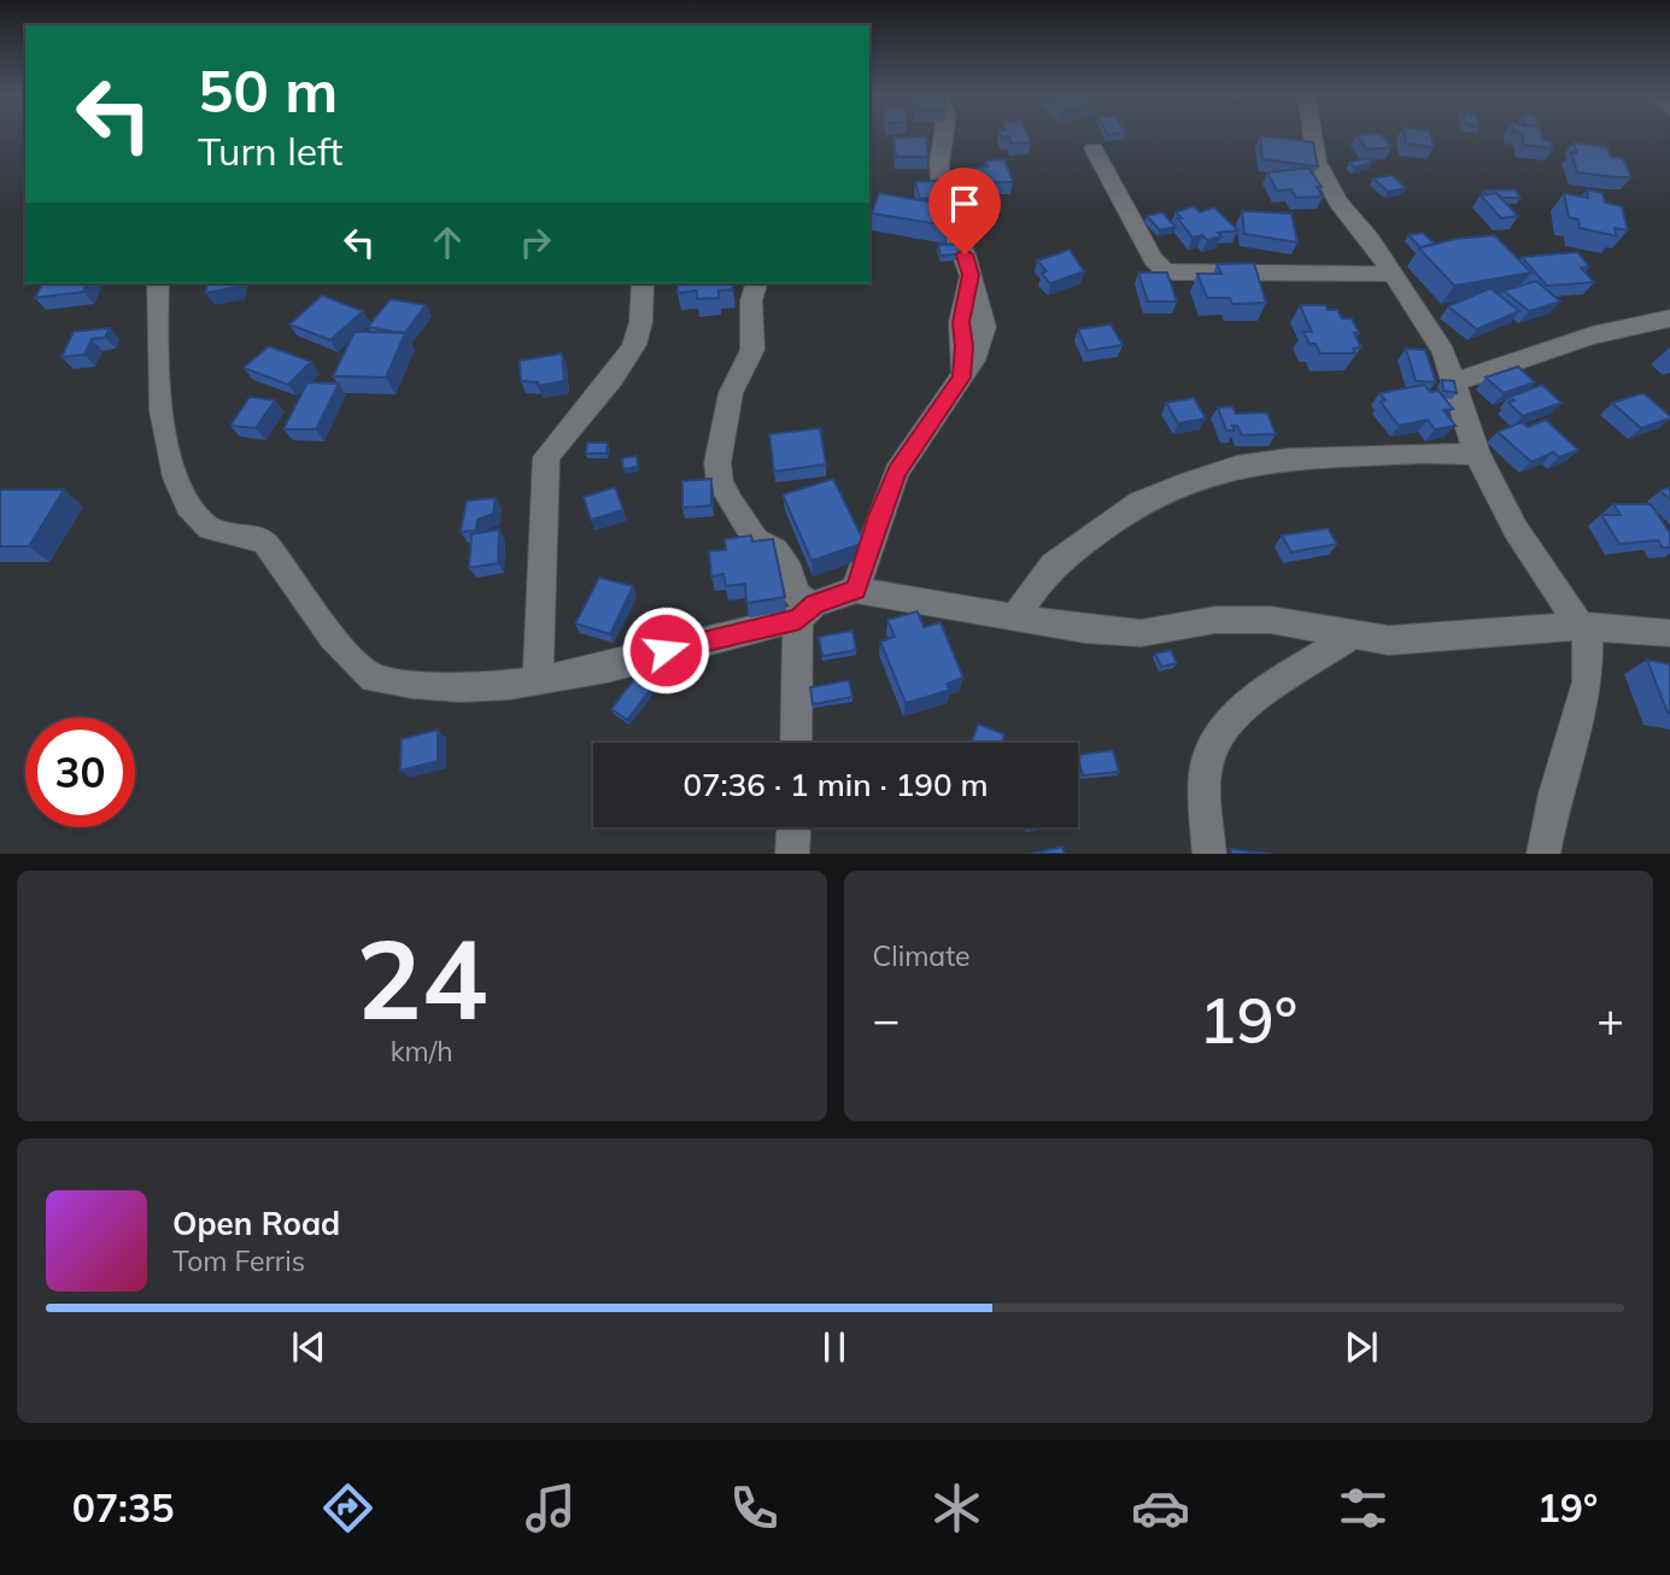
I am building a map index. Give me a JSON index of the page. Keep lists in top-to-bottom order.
{
  "page": {
    "turn": ["50 m", "Turn left"],
    "limit": "30",
    "trip": "07:36 · 1 min · 190 m",
    "tile": [
      ["24", "km/h"],
      "Climate"
    ],
    "heat": ["−", "19°", "+"],
    "song": ["Open Road", "Tom Ferris"],
    "tabs": ["07:35", "19°"]
  }
}
